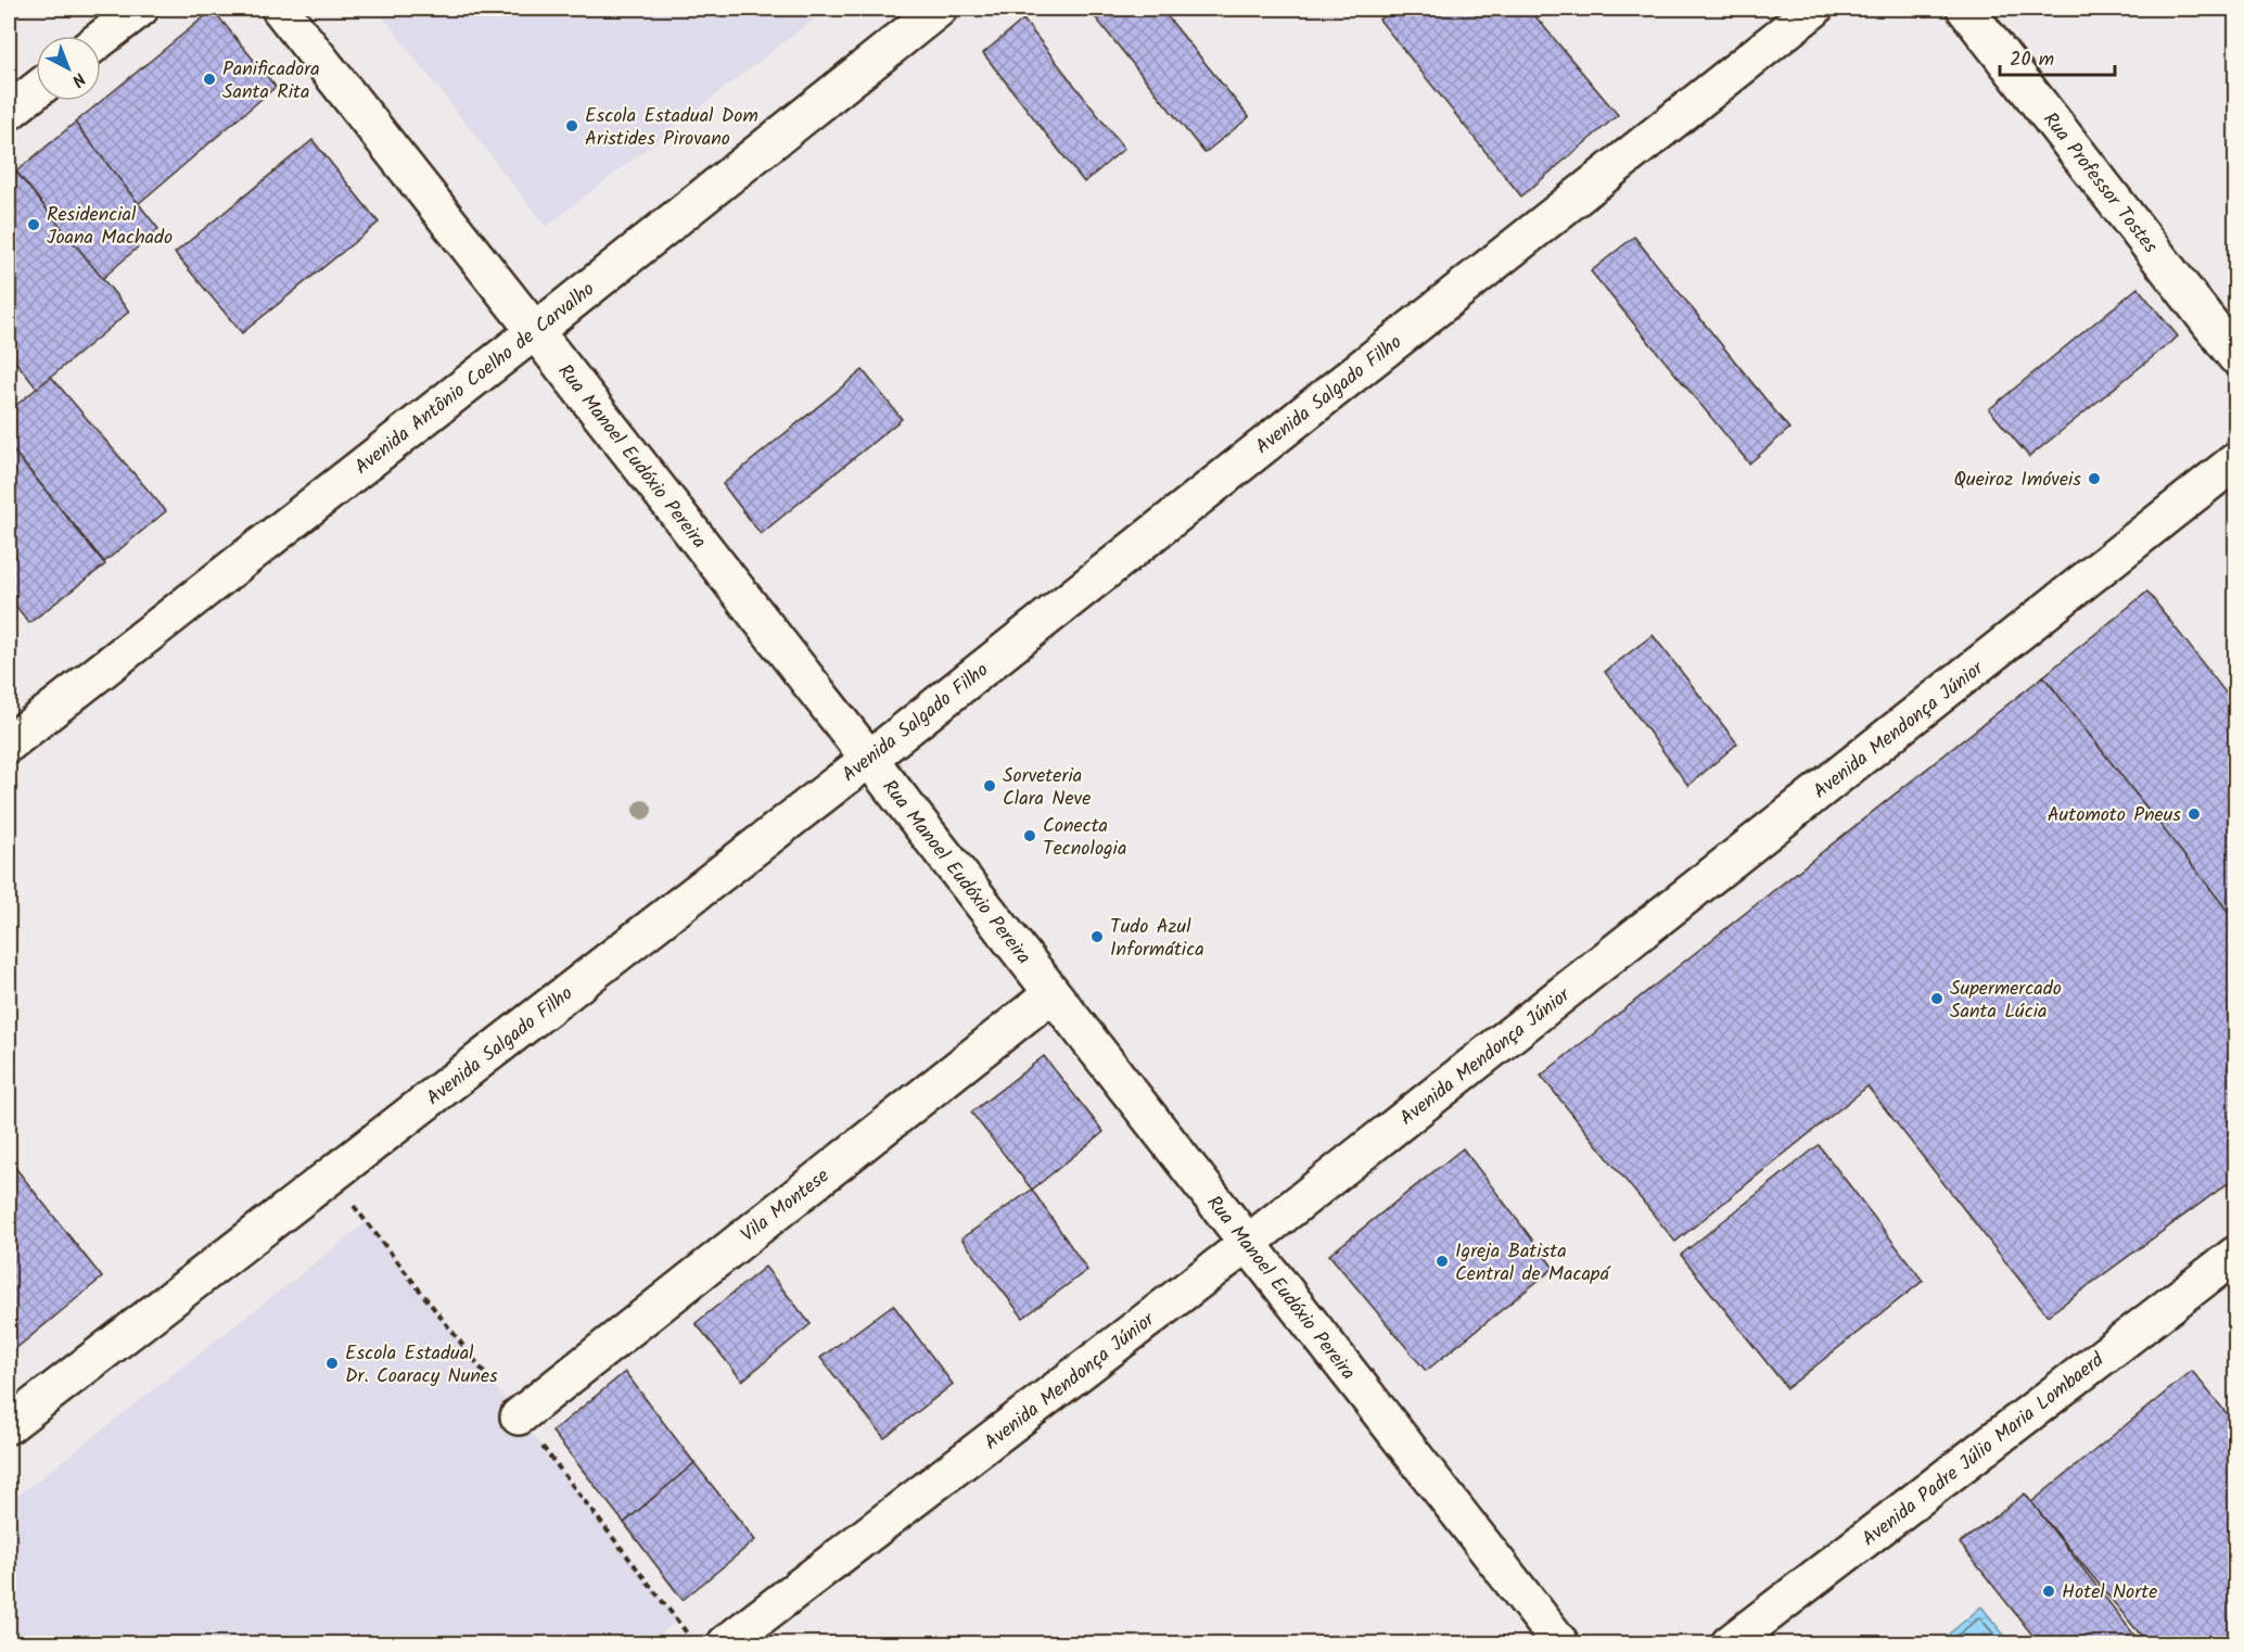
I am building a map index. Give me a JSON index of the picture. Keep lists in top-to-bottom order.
{
  "streets": {
    "street": [
      "Rua Professor Tostes",
      "Avenida Antônio Coelho de Carvalho",
      "Avenida Salgado Filho",
      "Rua Manoel Eudóxio Pereira",
      "Avenida Mendonça Júnior",
      "Vila Montese",
      "Avenida Padre Júlio Maria Lombaerd"
    ]
  },
  "crossings": [
    ["Avenida Antônio Coelho de Carvalho", "Rua Manoel Eudóxio Pereira"],
    ["Avenida Salgado Filho", "Rua Manoel Eudóxio Pereira"],
    ["Rua Manoel Eudóxio Pereira", "Avenida Mendonça Júnior"],
    ["Rua Manoel Eudóxio Pereira", "Vila Montese"]
  ],
  "places": [
    "Panificadora Santa Rita",
    "Escola Estadual Dom Aristides Pirovano",
    "Residencial Joana Machado",
    "Queiroz Imóveis",
    "Sorveteria Clara Neve",
    "Automoto Pneus",
    "Conecta Tecnologia",
    "Tudo Azul Informática",
    "Supermercado Santa Lúcia",
    "Igreja Batista Central de Macapá",
    "Escola Estadual Dr. Coaracy Nunes",
    "Hotel Norte"
  ],
  "scale_bar": "20 m",
  "north": "bottom right"
}
